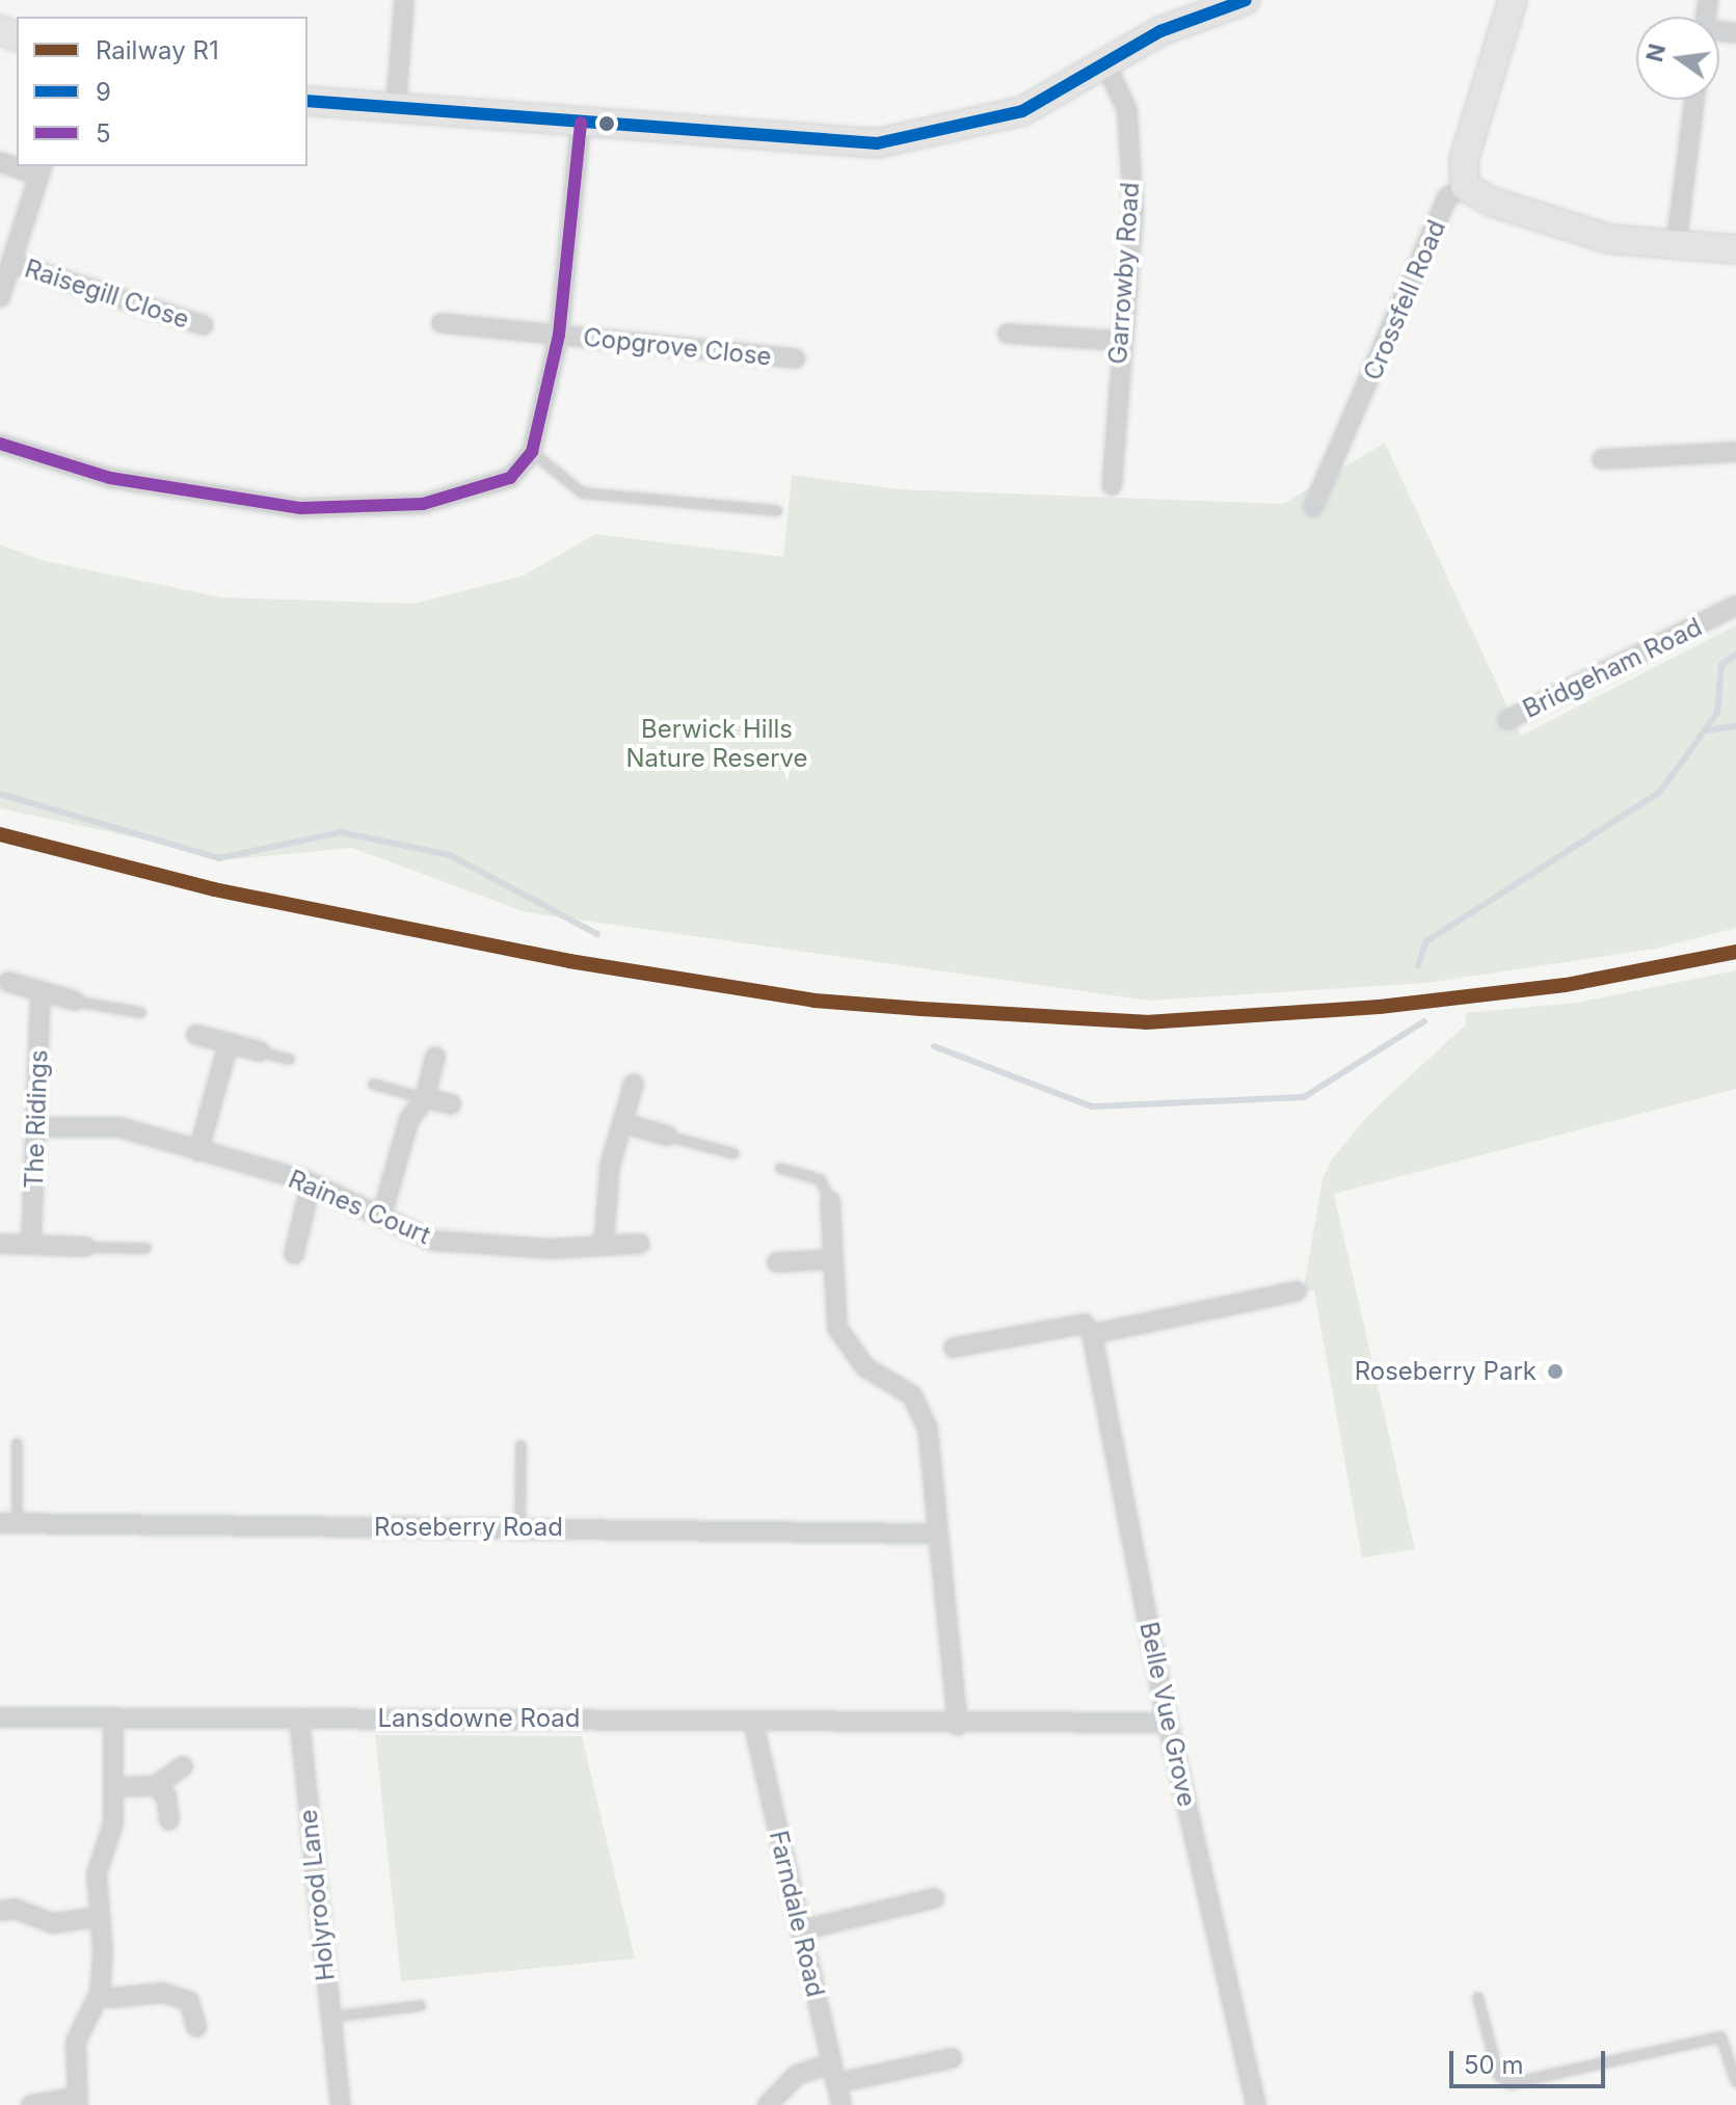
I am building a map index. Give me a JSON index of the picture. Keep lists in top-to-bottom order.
{
  "streets": {
    "street": [
      "Garrowby Road",
      "Raisegill Close",
      "Crossfell Road",
      "Copgrove Close",
      "Bridgeham Road",
      "The Ridings",
      "Raines Court",
      "Roseberry Road",
      "Belle Vue Grove",
      "Lansdowne Road",
      "Holyrood Lane",
      "Farndale Road"
    ]
  },
  "crossings": [
    ["The Ridings", "Raines Court"],
    ["Belle Vue Grove", "Lansdowne Road"],
    ["Lansdowne Road", "Holyrood Lane"],
    ["Lansdowne Road", "Farndale Road"]
  ],
  "parks": ["Berwick Hills Nature Reserve"],
  "places": ["Roseberry Park"],
  "lines": ["transit line 9", "transit line 5", "rail line R1"],
  "legend": ["Railway R1", "9", "5"],
  "scale_bar": "50 m",
  "north": "left"
}
